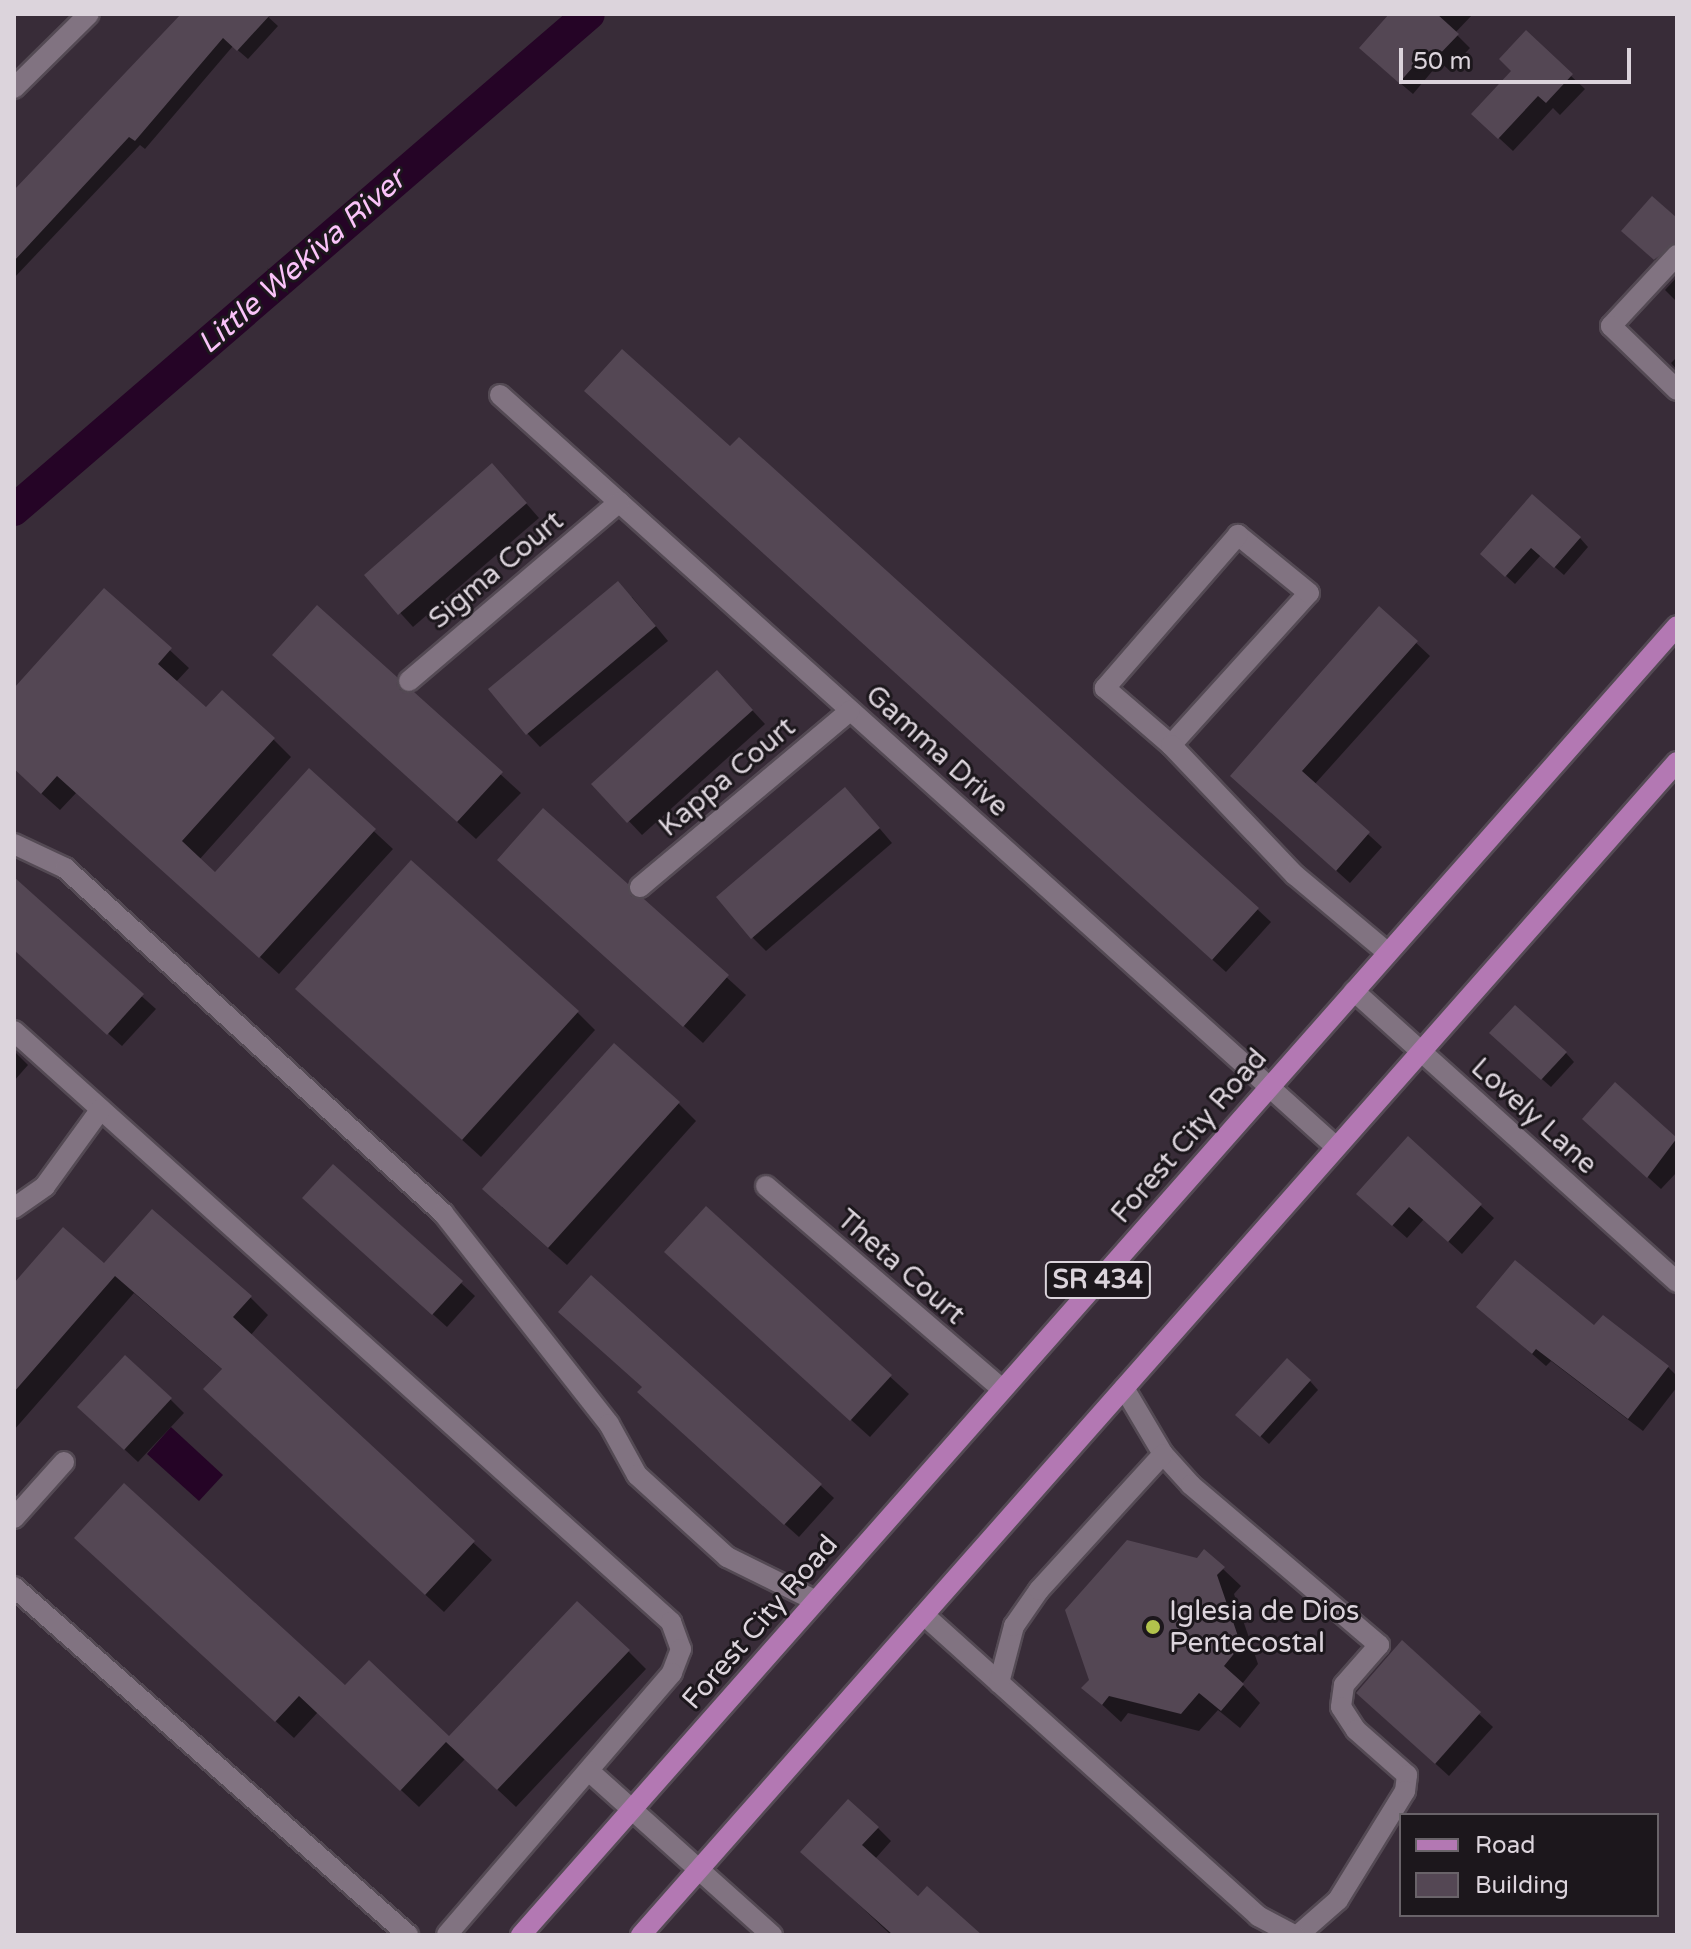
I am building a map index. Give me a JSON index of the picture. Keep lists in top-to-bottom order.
{
  "streets": {
    "main road": ["Forest City Road", "SR 434"],
    "street": [
      "Sigma Court",
      "Gamma Drive",
      "Kappa Court",
      "Lovely Lane",
      "Theta Court"
    ]
  },
  "crossings": [
    ["Sigma Court", "Gamma Drive"],
    ["Gamma Drive", "Kappa Court"],
    ["Gamma Drive", "Forest City Road"],
    ["Gamma Drive", "SR 434"],
    ["Lovely Lane", "Forest City Road"],
    ["Lovely Lane", "SR 434"],
    ["Forest City Road", "Theta Court"]
  ],
  "water": ["Little Wekiva River"],
  "places": ["Iglesia de Dios Pentecostal"],
  "legend": ["Road", "Building"],
  "scale_bar": "50 m"
}
